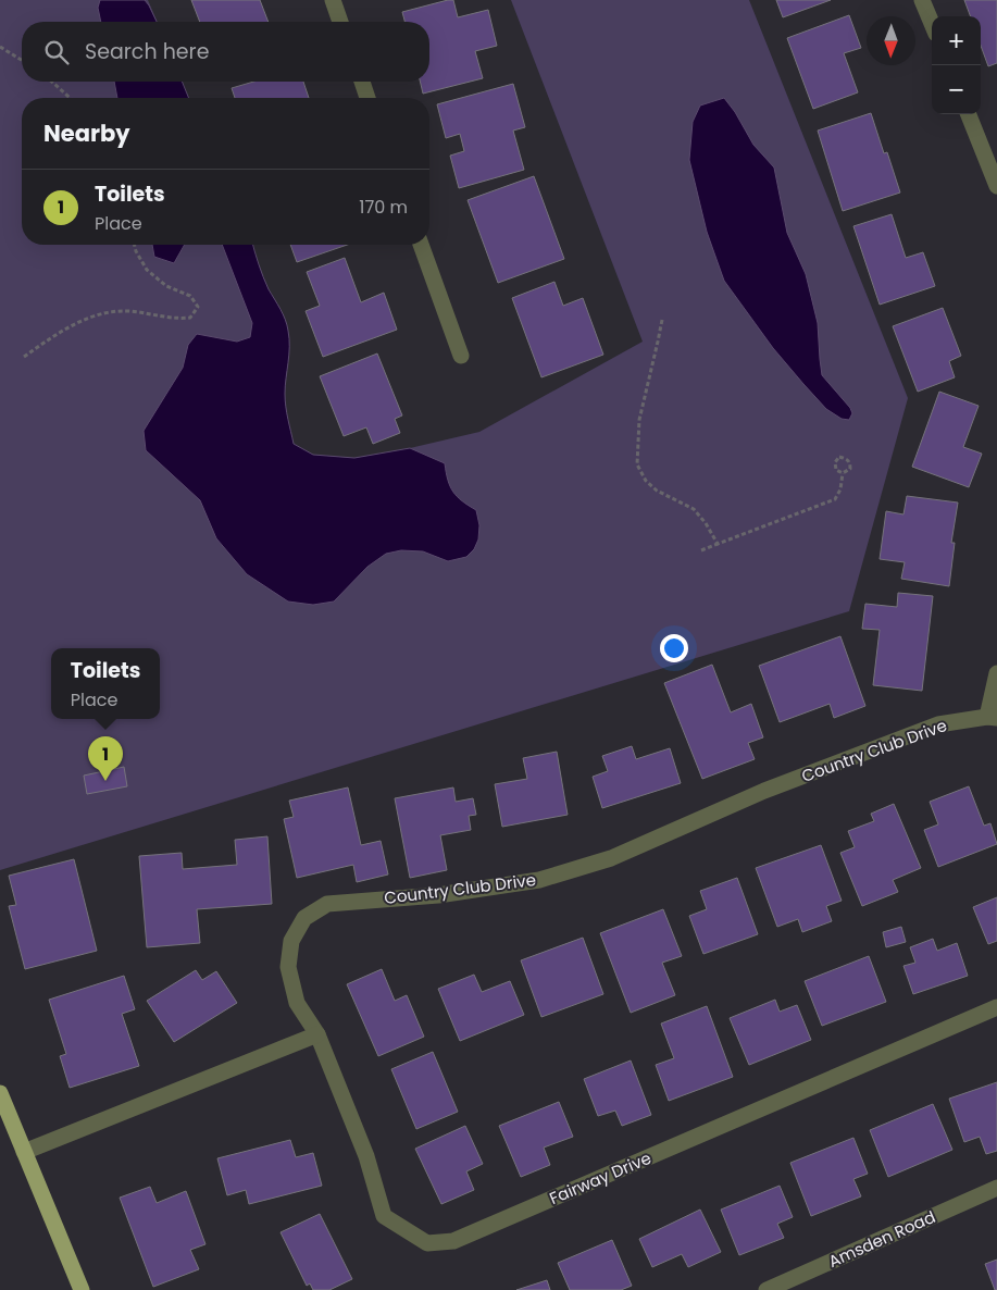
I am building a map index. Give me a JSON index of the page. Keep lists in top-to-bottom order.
{
  "streets": {
    "street": ["Country Club Drive", "Fairway Drive", "Amsden Road"]
  },
  "crossings": [
    ["Country Club Drive", "Fairway Drive"]
  ],
  "north": "bottom",
  "page": {
    "map_buttons": ["+", "−"],
    "search": "Search here",
    "heading": "Nearby",
    "list": [
      {
        "mark": "1",
        "name": "Toilets",
        "note": "Place",
        "value": "170 m"
      }
    ],
    "popup": ["Toilets", "Place"],
    "pins": "1"
  }
}
